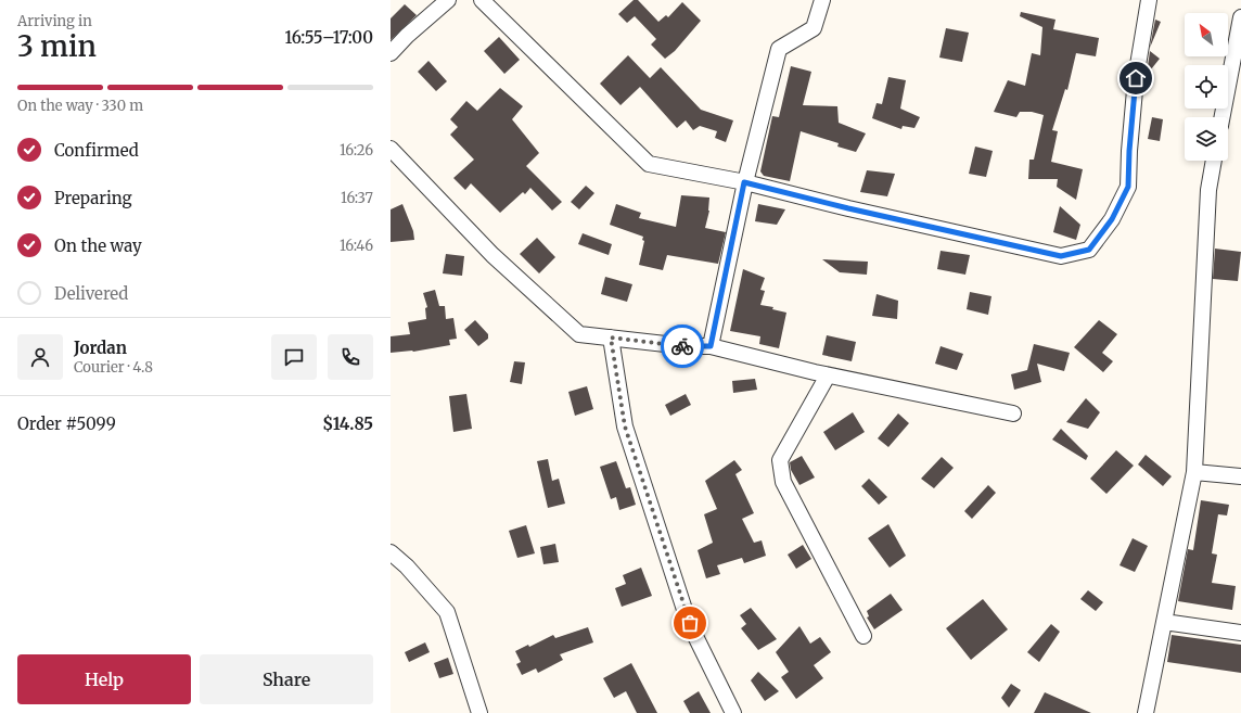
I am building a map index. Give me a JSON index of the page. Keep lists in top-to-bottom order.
{
  "north": "top left",
  "page": {
    "heading": ["3 min", "Arriving in", "16:55–17:00"],
    "panel": [
      "Jordan",
      "Courier · 4.8",
      "Order #5099",
      "$14.85"
    ],
    "bar": "On the way · 330 m",
    "list": [
      ["Confirmed", "16:26"],
      ["Preparing", "16:37"],
      ["On the way", "16:46"],
      "Delivered"
    ],
    "buttons": ["Help", "Share"]
  }
}
